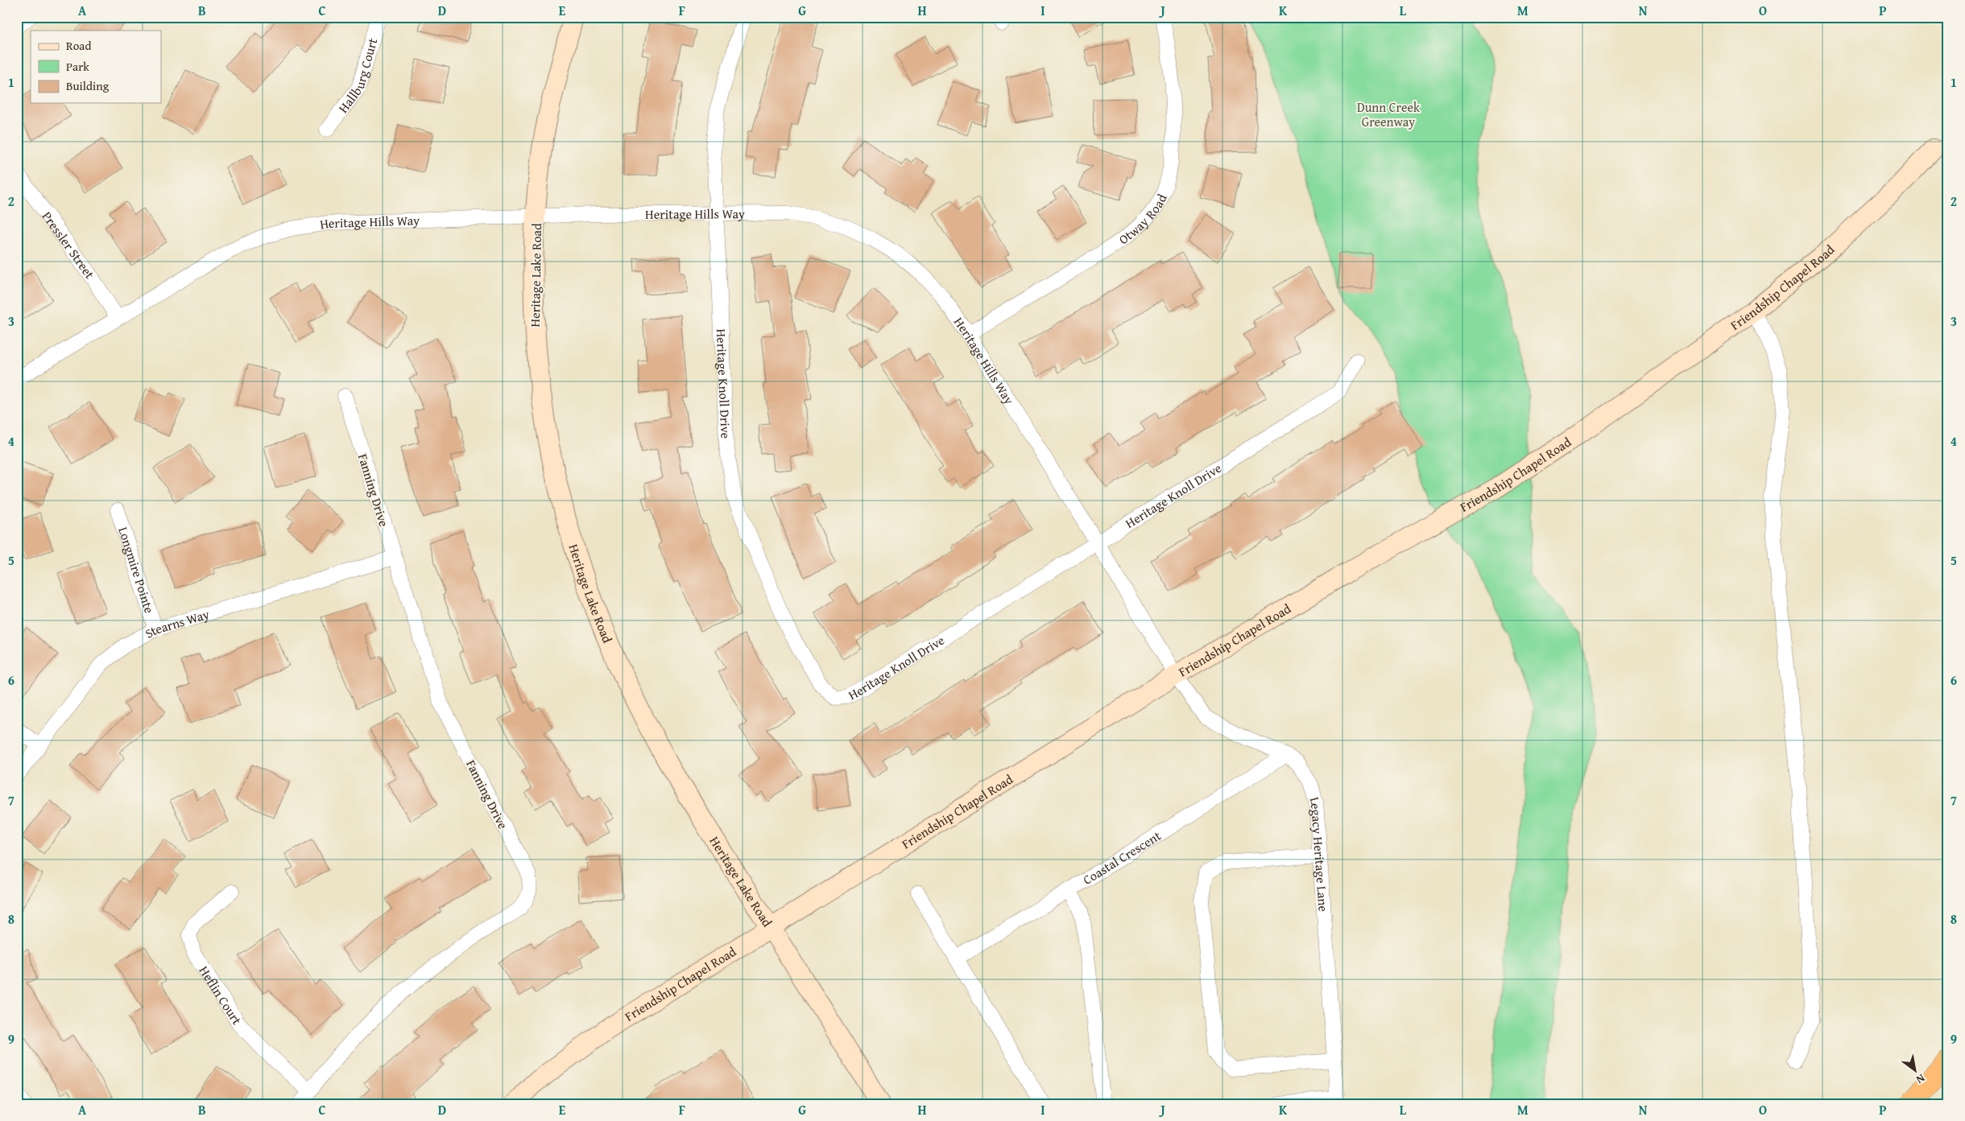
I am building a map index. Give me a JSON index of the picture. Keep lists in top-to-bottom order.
{
  "streets": {
    "street": [
      "Hallburg Court",
      "Heritage Hills Way",
      "Otway Road",
      "Pressler Street",
      "Heritage Lake Road",
      "Friendship Chapel Road",
      "Heritage Knoll Drive",
      "Fanning Drive",
      "Longmire Pointe",
      "Stearns Way",
      "Legacy Heritage Lane",
      "Coastal Crescent",
      "Heflin Court"
    ]
  },
  "crossings": [
    ["Heritage Hills Way", "Otway Road"],
    ["Heritage Hills Way", "Pressler Street"],
    ["Heritage Hills Way", "Heritage Lake Road"],
    ["Heritage Hills Way", "Friendship Chapel Road"],
    ["Heritage Hills Way", "Heritage Knoll Drive"],
    ["Heritage Hills Way", "Legacy Heritage Lane"],
    ["Heritage Lake Road", "Friendship Chapel Road"],
    ["Friendship Chapel Road", "Legacy Heritage Lane"],
    ["Fanning Drive", "Stearns Way"],
    ["Fanning Drive", "Heflin Court"],
    ["Longmire Pointe", "Stearns Way"],
    ["Legacy Heritage Lane", "Coastal Crescent"]
  ],
  "parks": ["Dunn Creek Greenway"],
  "legend": ["Road", "Park", "Building"],
  "north": "bottom right",
  "grid": {
    "columns": [
      "A",
      "B",
      "C",
      "D",
      "E",
      "F",
      "G",
      "H",
      "I",
      "J",
      "K",
      "L",
      "M",
      "N",
      "O",
      "P"
    ],
    "rows": [
      "1",
      "2",
      "3",
      "4",
      "5",
      "6",
      "7",
      "8",
      "9"
    ]
  }
}
